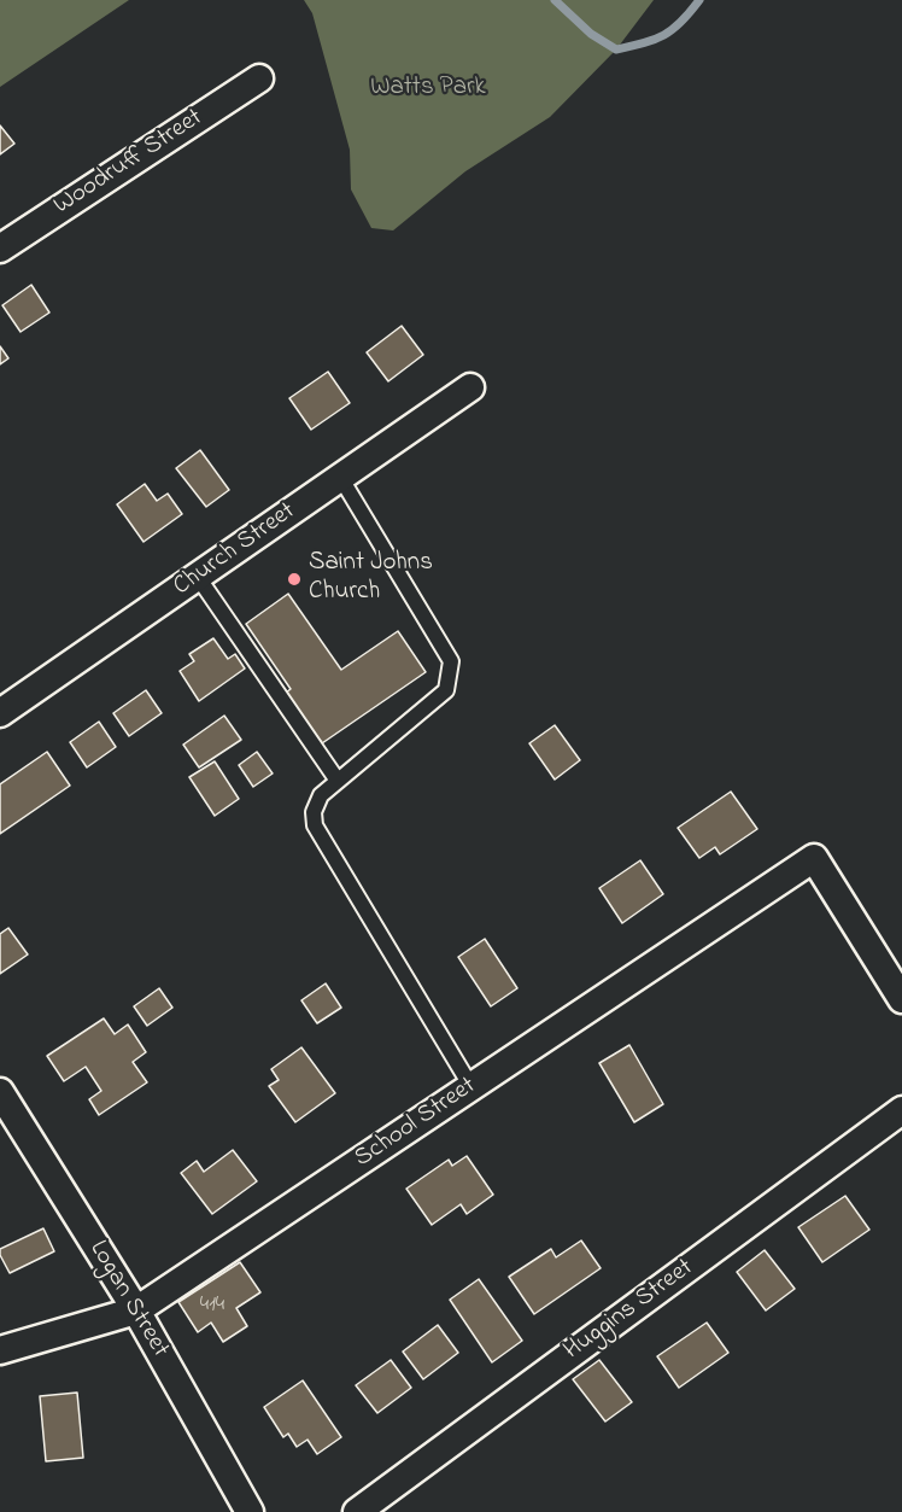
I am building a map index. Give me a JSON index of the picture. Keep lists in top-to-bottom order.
{
  "streets": {
    "street": [
      "Woodruff Street",
      "Church Street",
      "School Street",
      "Logan Street",
      "Huggins Street"
    ]
  },
  "crossings": [
    ["School Street", "Logan Street"]
  ],
  "parks": ["Watts Park"],
  "places": ["Saint Johns Church"],
  "house_numbers": ["414"]
}
